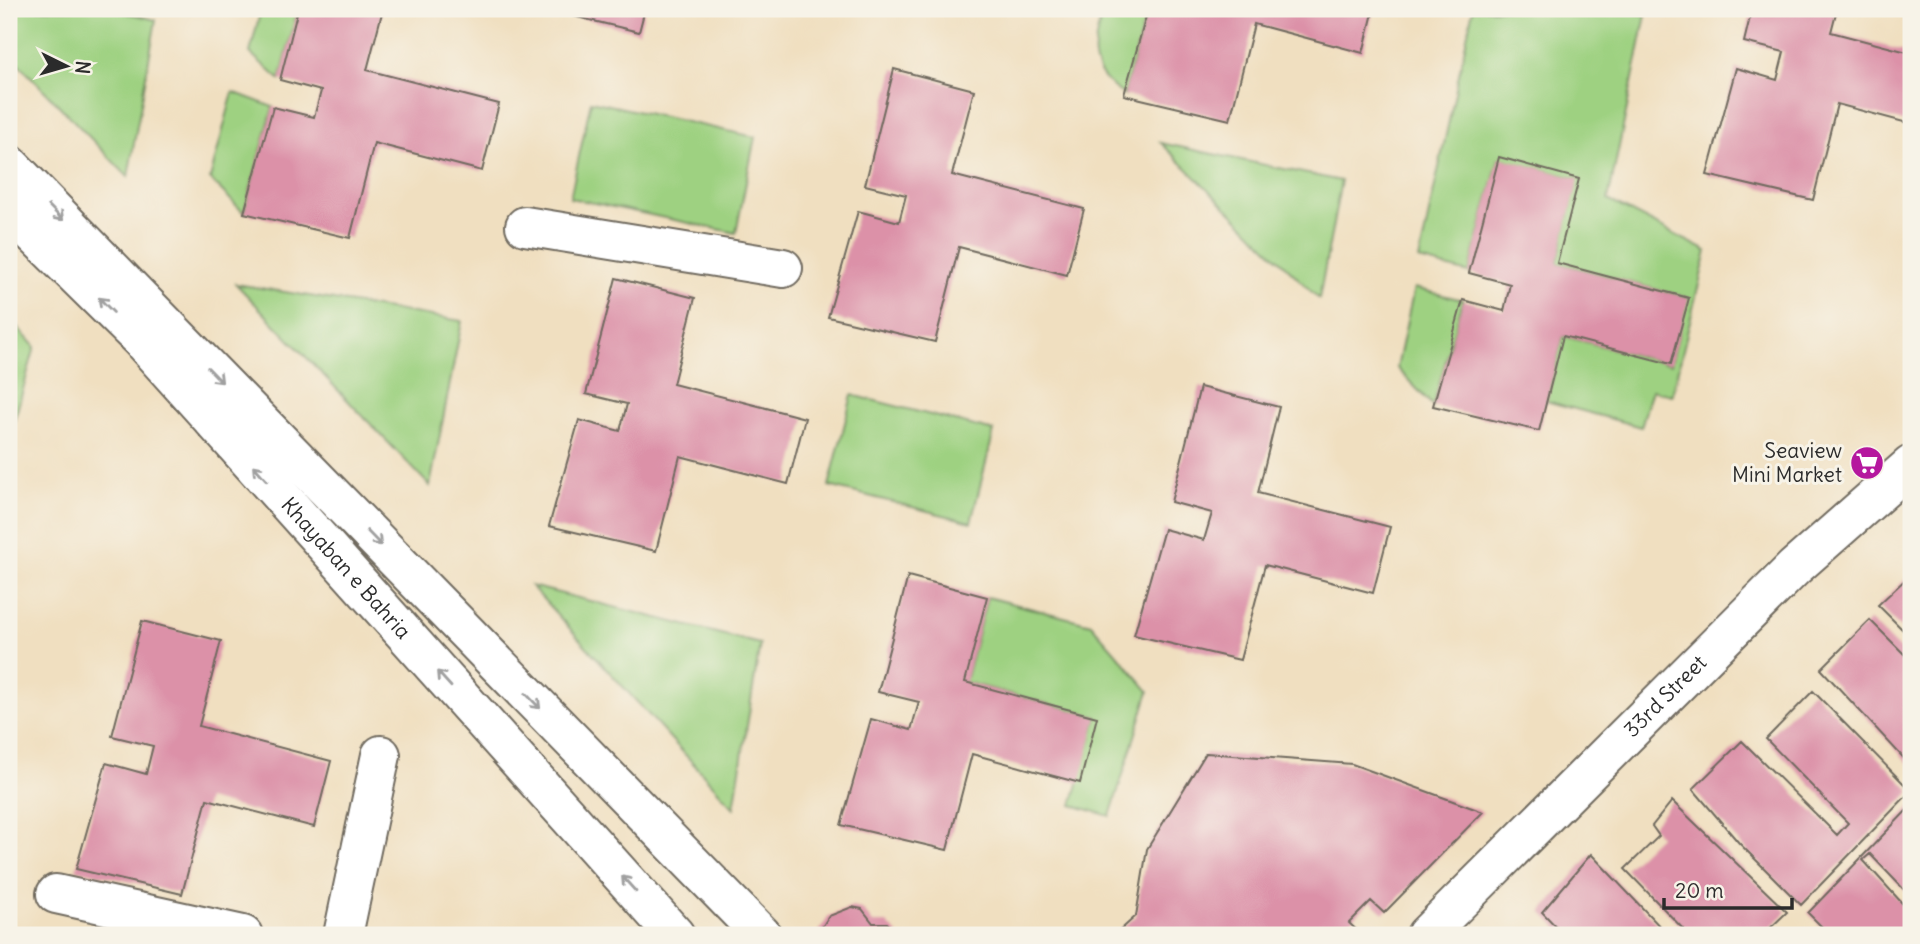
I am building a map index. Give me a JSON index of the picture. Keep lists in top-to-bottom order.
{
  "streets": {
    "street": ["Khayaban e Bahria", "33rd Street"]
  },
  "places": {
    "supermarket": ["Seaview Mini Market"]
  },
  "scale_bar": "20 m",
  "north": "right"
}
